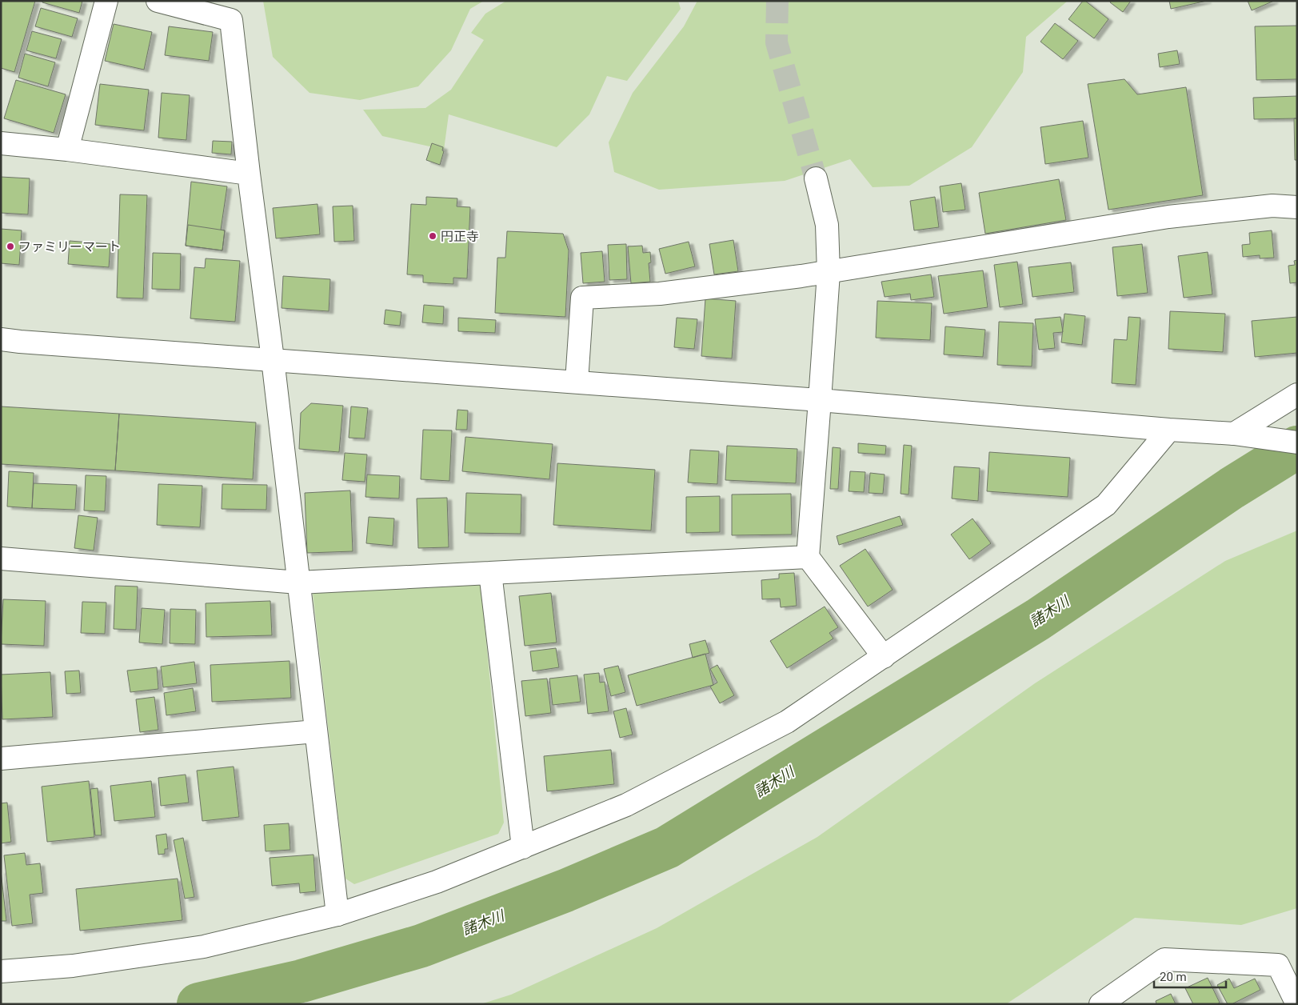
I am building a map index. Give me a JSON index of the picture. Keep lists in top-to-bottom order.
{
  "water": ["諸木川"],
  "places": ["円正寺", "ファミリーマート"],
  "scale_bar": "20 m"
}
